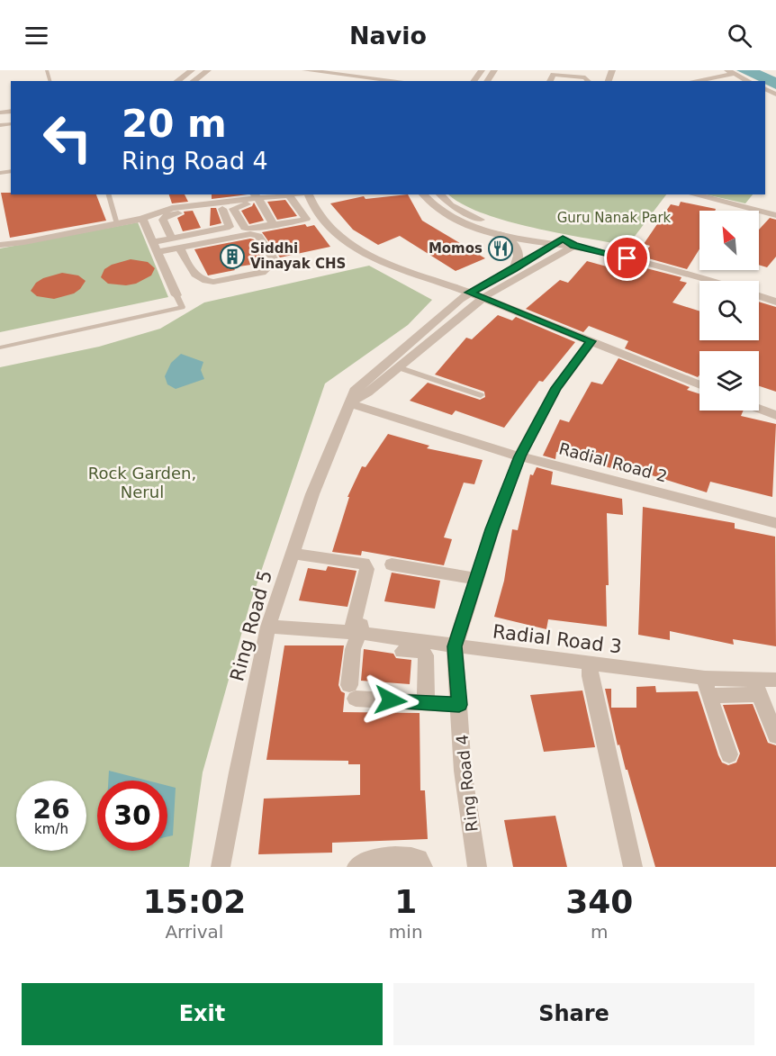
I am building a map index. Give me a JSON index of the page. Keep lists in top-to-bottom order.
{
  "streets": {
    "street": [
      "Radial Road 2",
      "Ring Road 5",
      "Radial Road 3",
      "Ring Road 4"
    ]
  },
  "crossings": [
    ["Radial Road 2", "Ring Road 5"],
    ["Radial Road 2", "Ring Road 4"],
    ["Ring Road 5", "Radial Road 3"],
    ["Radial Road 3", "Ring Road 4"]
  ],
  "parks": ["Guru Nanak Park", "Rock Garden, Nerul"],
  "places": {
    "restaurant": ["Momos"],
    "building": ["Siddhi Vinayak CHS"]
  },
  "north": "top left",
  "page": {
    "header": "Navio",
    "turn": ["20 m", "Ring Road 4"],
    "speed": "26 km/h",
    "limit": "30",
    "eta": [
      "15:02",
      "Arrival",
      "1",
      "min",
      "340",
      "m"
    ],
    "buttons": ["Exit", "Share"]
  }
}
